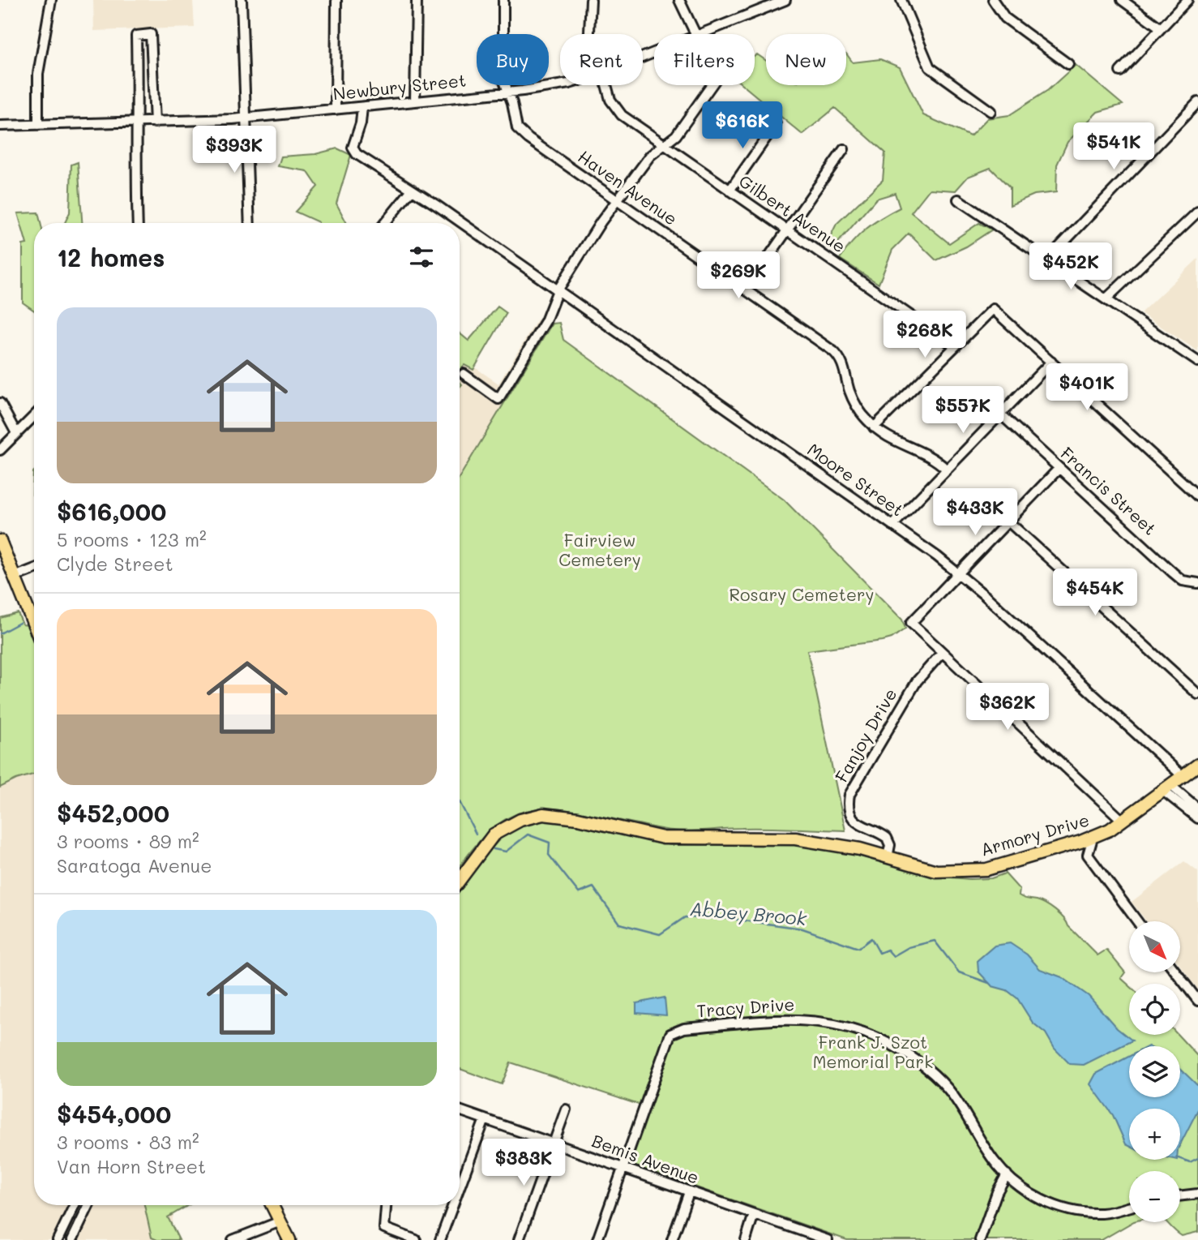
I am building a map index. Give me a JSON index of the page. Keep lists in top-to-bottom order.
{
  "streets": {
    "main road": ["Armory Drive"],
    "street": [
      "Newbury Street",
      "Haven Avenue",
      "Gilbert Avenue",
      "Moore Street",
      "Francis Street",
      "Fanjoy Drive",
      "Tracy Drive",
      "Bemis Avenue"
    ]
  },
  "crossings": [
    ["Newbury Street", "Haven Avenue"],
    ["Newbury Street", "Moore Street"],
    ["Moore Street", "Armory Drive"],
    ["Fanjoy Drive", "Armory Drive"],
    ["Tracy Drive", "Bemis Avenue"]
  ],
  "water": ["Abbey Brook"],
  "parks": ["Fairview Cemetery", "Rosary Cemetery", "Frank J. Szot Memorial Park"],
  "north": "bottom right",
  "page": {
    "chip": [
      "Buy",
      "Rent",
      "Filters",
      "New"
    ],
    "price": [
      "$616K",
      "$541K",
      "$393K",
      "$452K",
      "$269K",
      "$268K",
      "$401K",
      "$557K",
      "$433K",
      "$454K",
      "$362K",
      "$383K"
    ],
    "heading": "12 homes",
    "list": [
      {
        "name": "$616,000",
        "note": "5 rooms · 123 m² · Clyde Street"
      },
      {
        "name": "$452,000",
        "note": "3 rooms · 89 m² · Saratoga Avenue"
      },
      {
        "name": "$454,000",
        "note": "3 rooms · 83 m² · Van Horn Street"
      }
    ],
    "map_buttons": ["+", "−"]
  }
}
